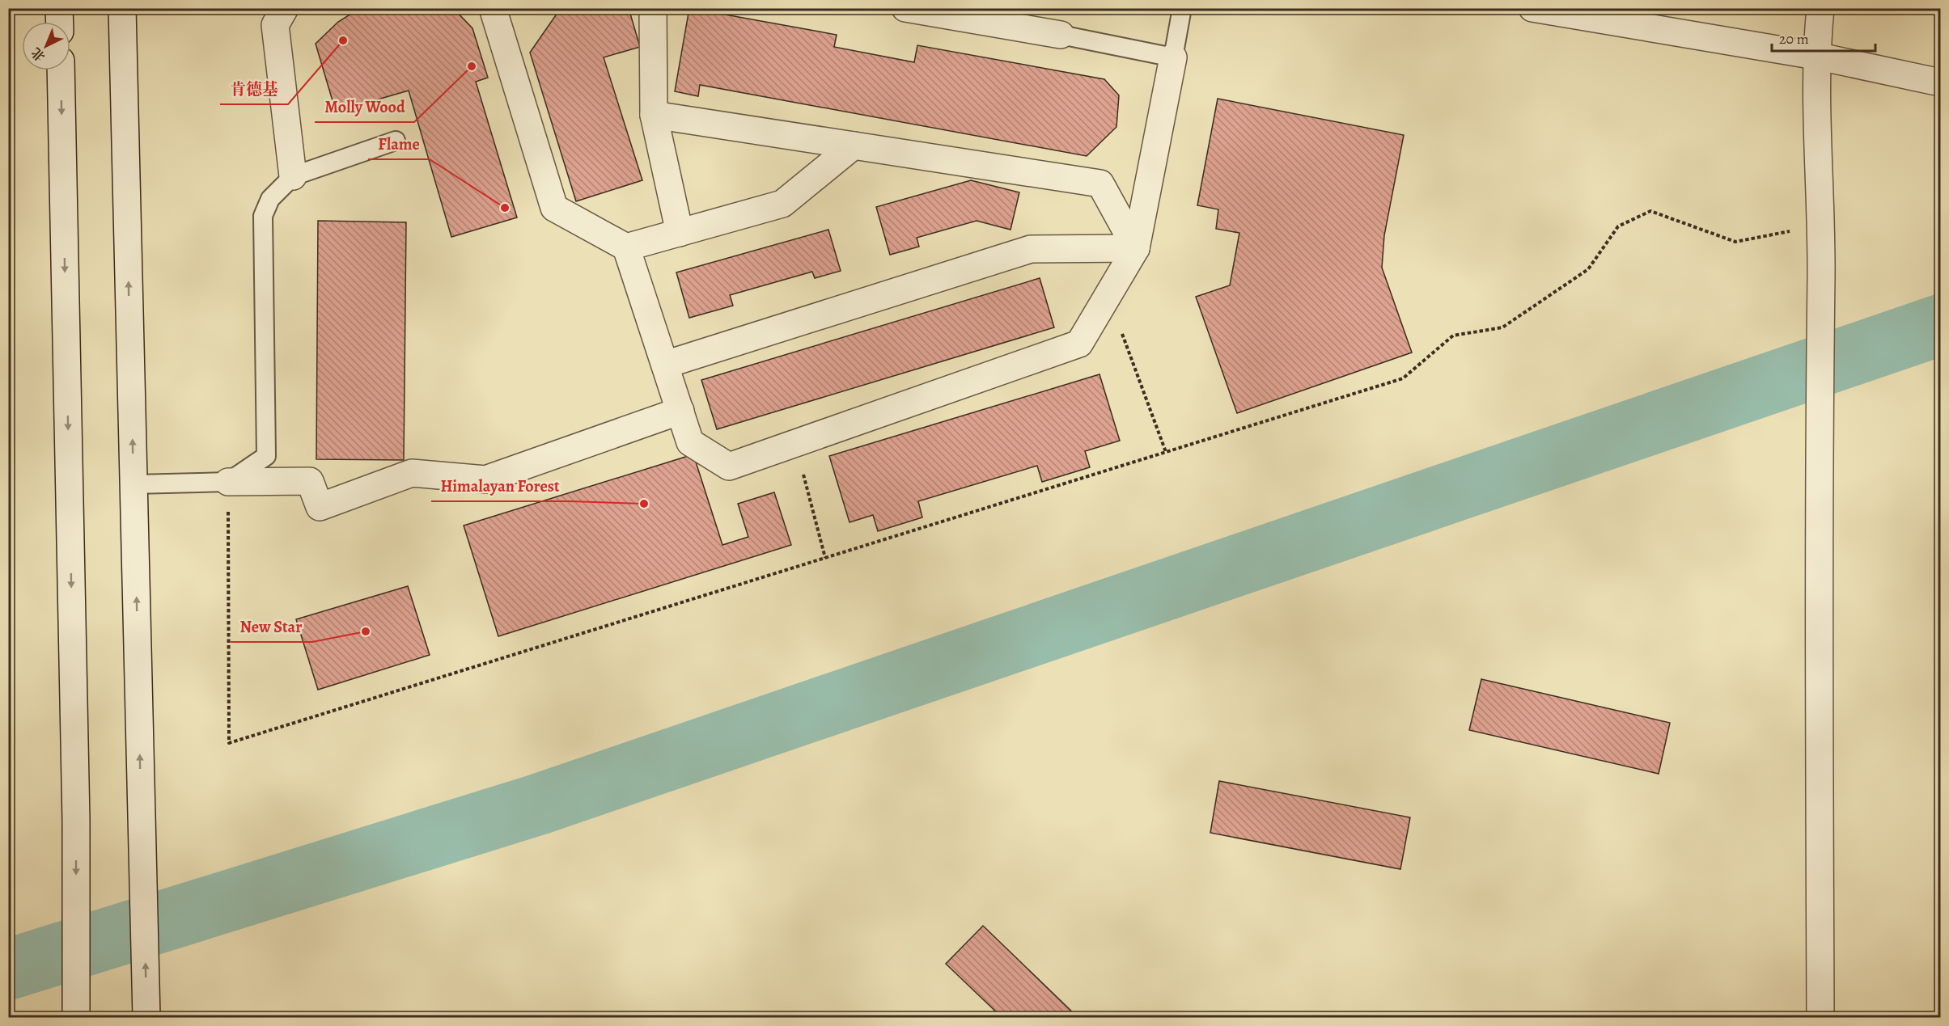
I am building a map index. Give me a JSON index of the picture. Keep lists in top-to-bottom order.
{
  "places": [
    "肯德基",
    "Molly Wood",
    "Flame",
    "Himalayan Forest",
    "New Star"
  ],
  "scale_bar": "20 m",
  "north": "bottom left"
}
